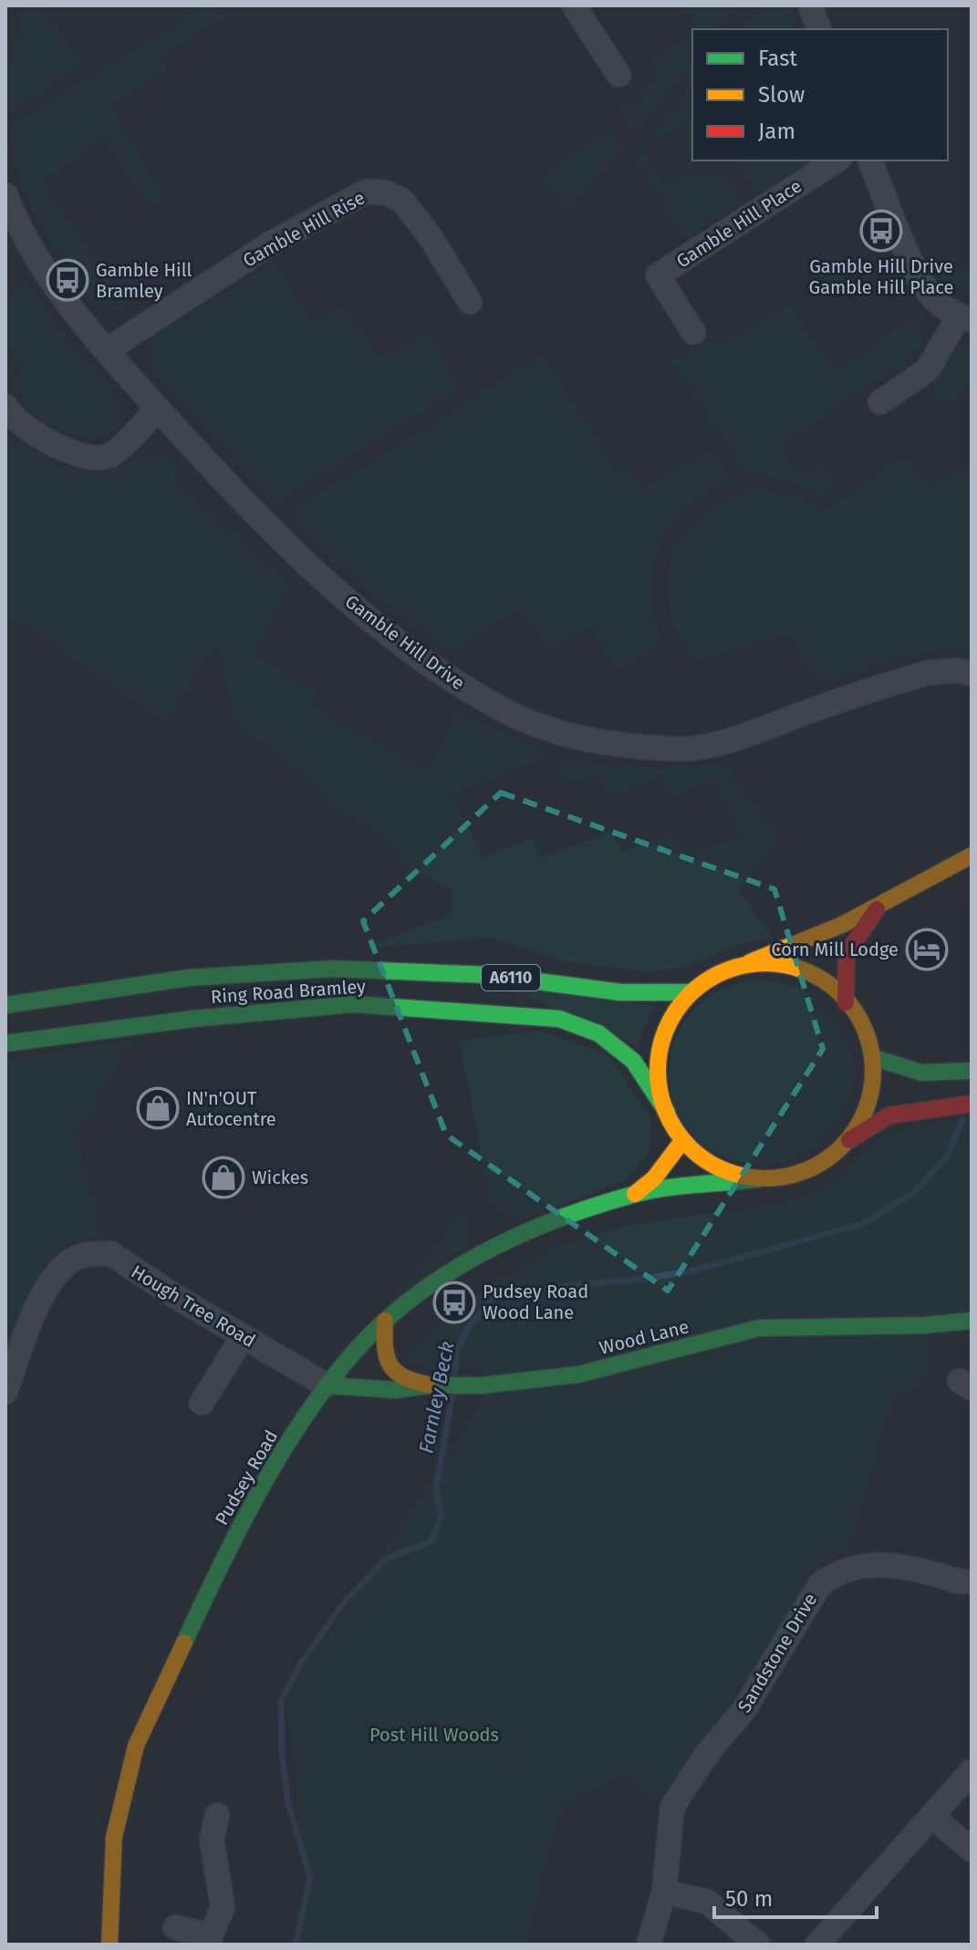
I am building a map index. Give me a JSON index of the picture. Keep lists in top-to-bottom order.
{
  "streets": {
    "main road": [
      "A6110",
      "Ring Road Bramley",
      "Wood Lane",
      "Pudsey Road"
    ],
    "street": [
      "Gamble Hill Place",
      "Gamble Hill Rise",
      "Gamble Hill Drive",
      "Hough Tree Road",
      "Sandstone Drive"
    ]
  },
  "crossings": [
    ["Gamble Hill Rise", "Gamble Hill Drive"],
    ["A6110", "Ring Road Bramley"],
    ["A6110", "Pudsey Road"],
    ["Ring Road Bramley", "Pudsey Road"],
    ["Hough Tree Road", "Wood Lane"],
    ["Hough Tree Road", "Pudsey Road"],
    ["Wood Lane", "Pudsey Road"]
  ],
  "water": ["Farnley Beck"],
  "parks": ["Post Hill Woods"],
  "places": {
    "bus stop": ["Gamble Hill Drive Gamble Hill Place", "Gamble Hill Bramley", "Pudsey Road Wood Lane"],
    "hotel": ["Corn Mill Lodge"],
    "shop": ["IN'n'OUT Autocentre", "Wickes"]
  },
  "legend": ["Fast", "Slow", "Jam"],
  "scale_bar": "50 m"
}
